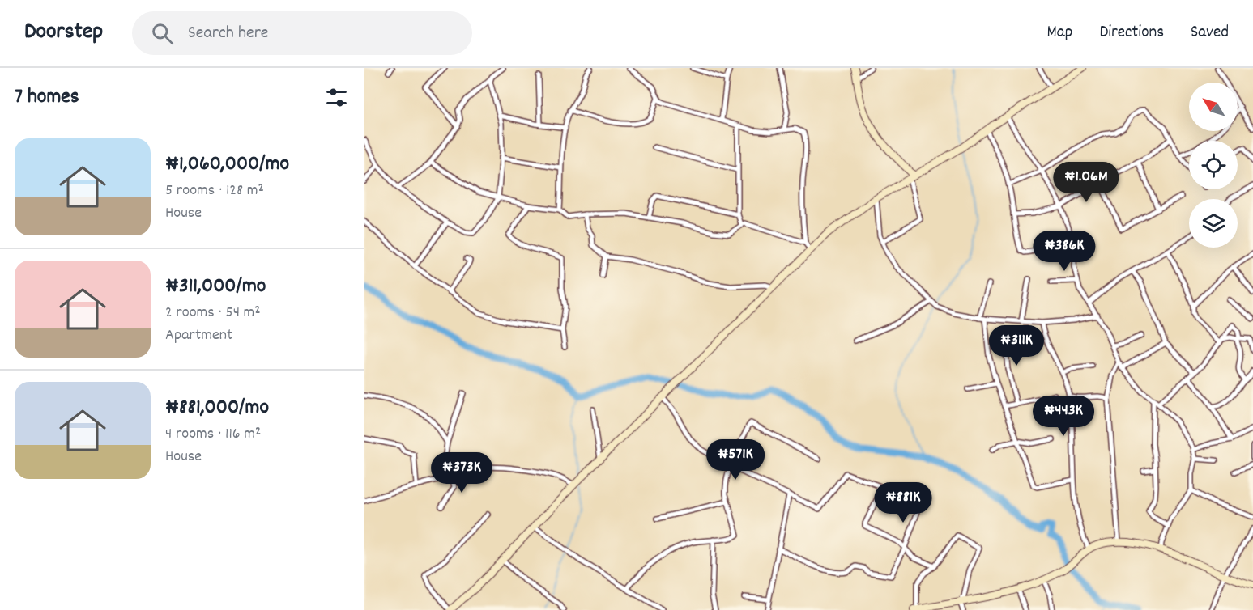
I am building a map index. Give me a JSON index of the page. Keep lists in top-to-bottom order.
{
  "north": "top left",
  "page": {
    "header": "Doorstep",
    "search": "Search here",
    "nav": ["Map", "Directions", "Saved"],
    "heading": "7 homes",
    "list": [
      {
        "name": "₦1,060,000/mo",
        "note": "5 rooms · 128 m² · House"
      },
      {
        "name": "₦311,000/mo",
        "note": "2 rooms · 54 m² · Apartment"
      },
      {
        "name": "₦881,000/mo",
        "note": "4 rooms · 116 m² · House"
      }
    ],
    "price": [
      "₦1.06M",
      "₦386K",
      "₦311K",
      "₦443K",
      "₦571K",
      "₦373K",
      "₦881K"
    ]
  }
}
